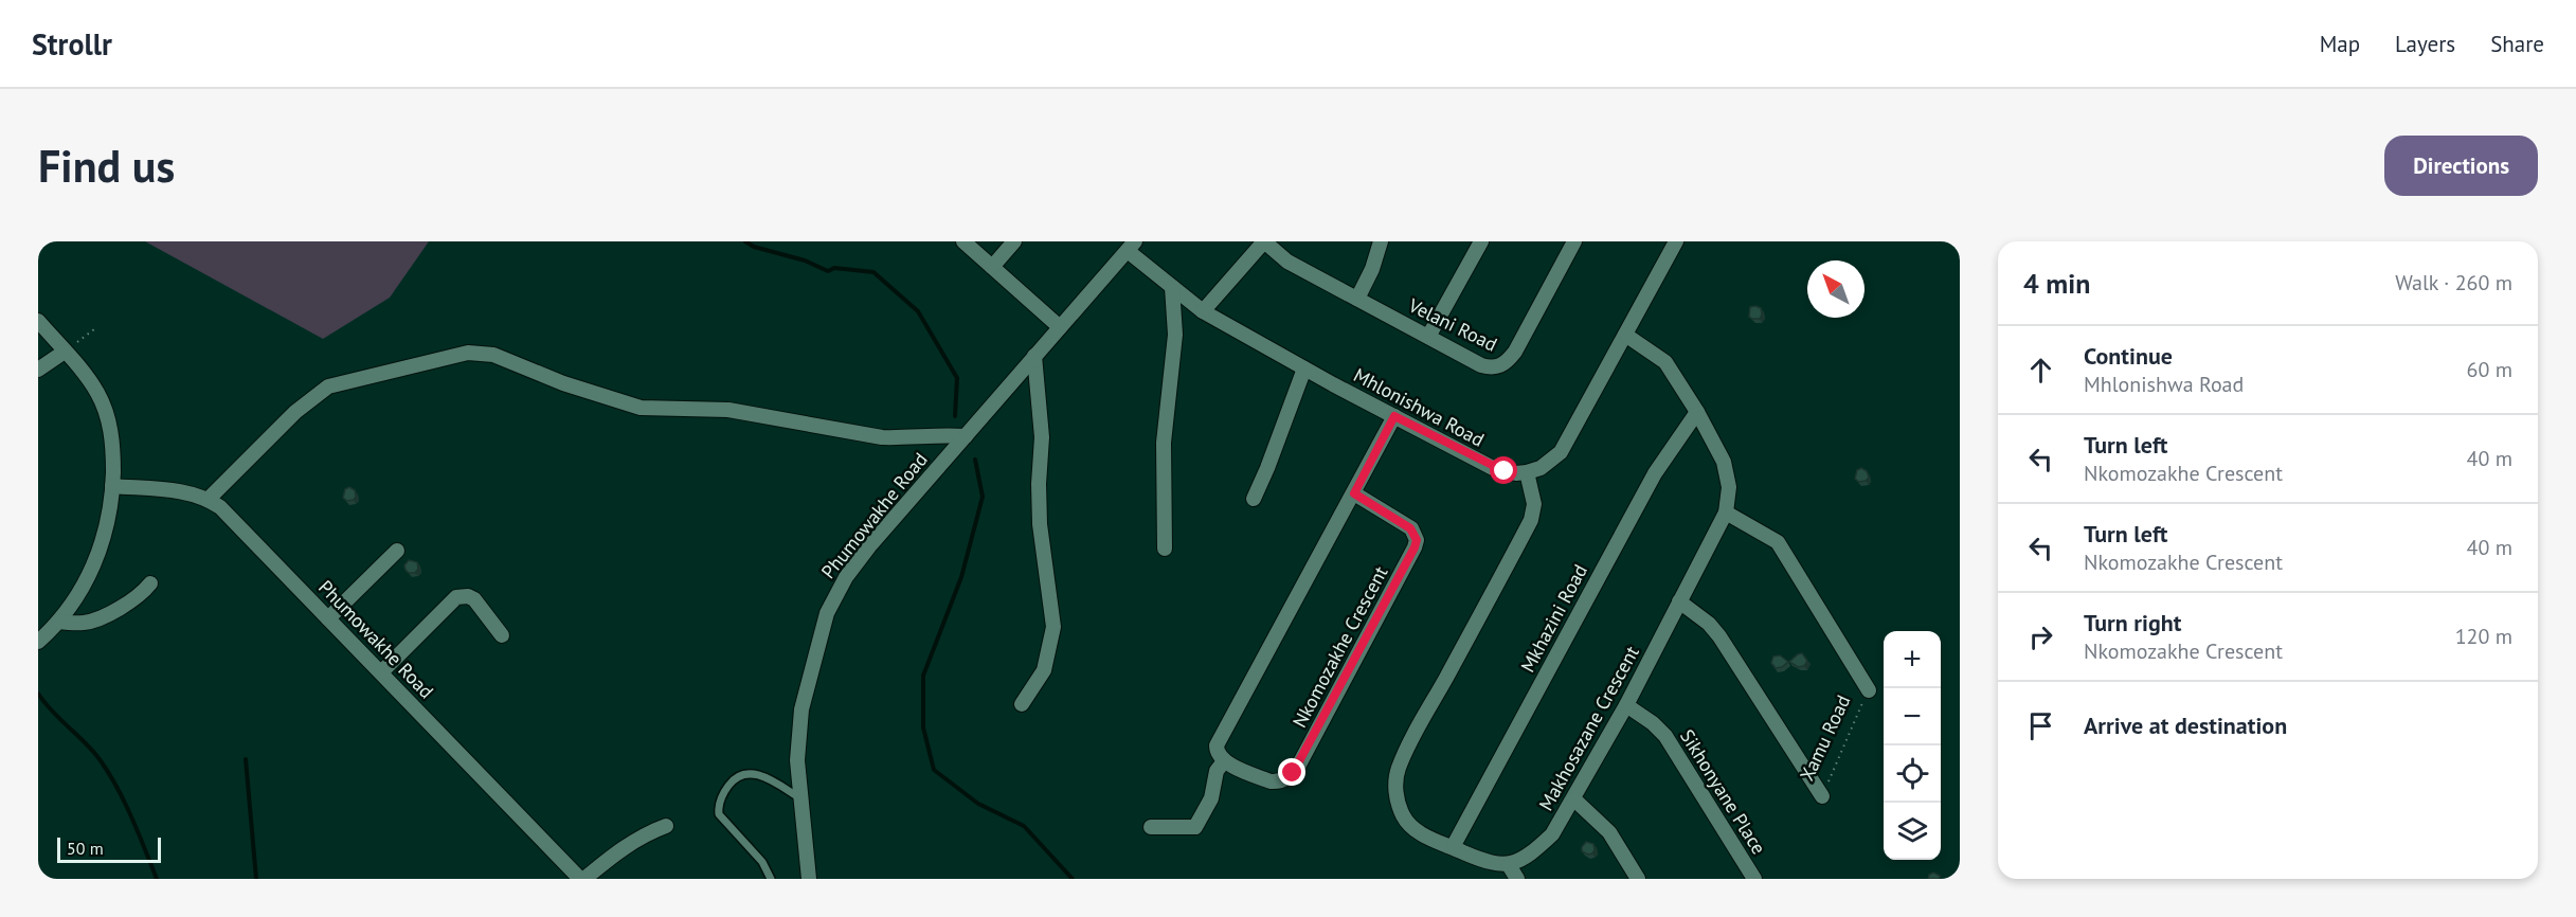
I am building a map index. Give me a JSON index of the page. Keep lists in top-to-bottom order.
{
  "streets": {
    "street": [
      "Velani Road",
      "Mhlonishwa Road",
      "Phumowakhe Road",
      "Mkhazini Road",
      "Nkomozakhe Crescent",
      "Makhosazane Crescent",
      "Xamu Road",
      "Sikhonyane Place"
    ]
  },
  "crossings": [
    ["Mhlonishwa Road", "Phumowakhe Road"],
    ["Mkhazini Road", "Makhosazane Crescent"],
    ["Makhosazane Crescent", "Xamu Road"],
    ["Makhosazane Crescent", "Sikhonyane Place"]
  ],
  "scale_bar": "50 m",
  "north": "top left",
  "page": {
    "header": "Strollr",
    "nav": ["Map", "Layers", "Share"],
    "buttons": "Directions",
    "title": "Find us",
    "heading": ["4 min", "Walk · 260 m"],
    "list": [
      ["Continue", "Mhlonishwa Road", "60 m"],
      ["Turn left", "Nkomozakhe Crescent", "40 m"],
      ["Turn left", "Nkomozakhe Crescent", "40 m"],
      ["Turn right", "Nkomozakhe Crescent", "120 m"],
      "Arrive at destination"
    ],
    "map_buttons": ["+", "−"],
    "scale": "50 m"
  }
}
